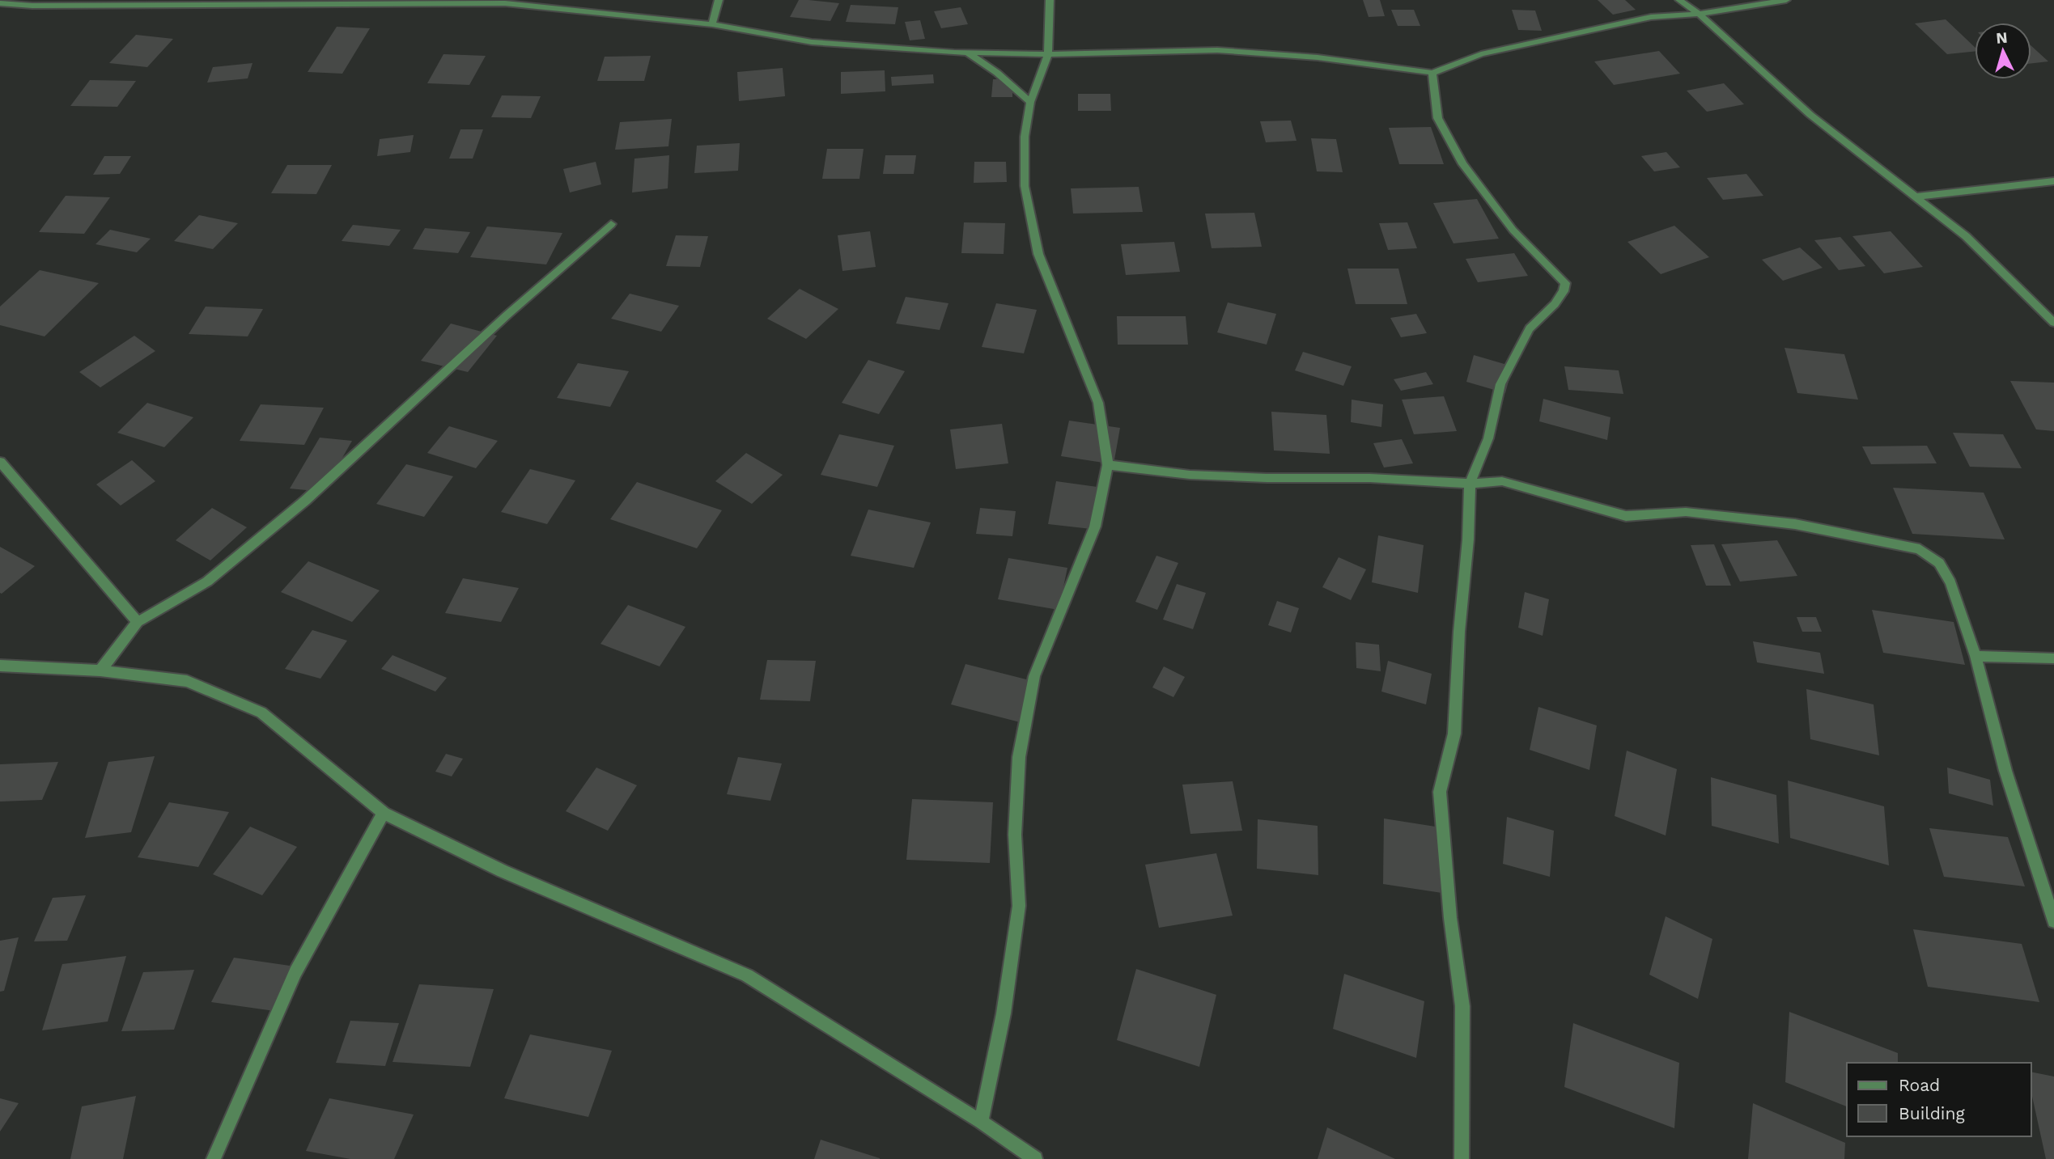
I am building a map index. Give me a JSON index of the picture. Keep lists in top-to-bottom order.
{
  "legend": ["Road", "Building"],
  "north": "top"
}
